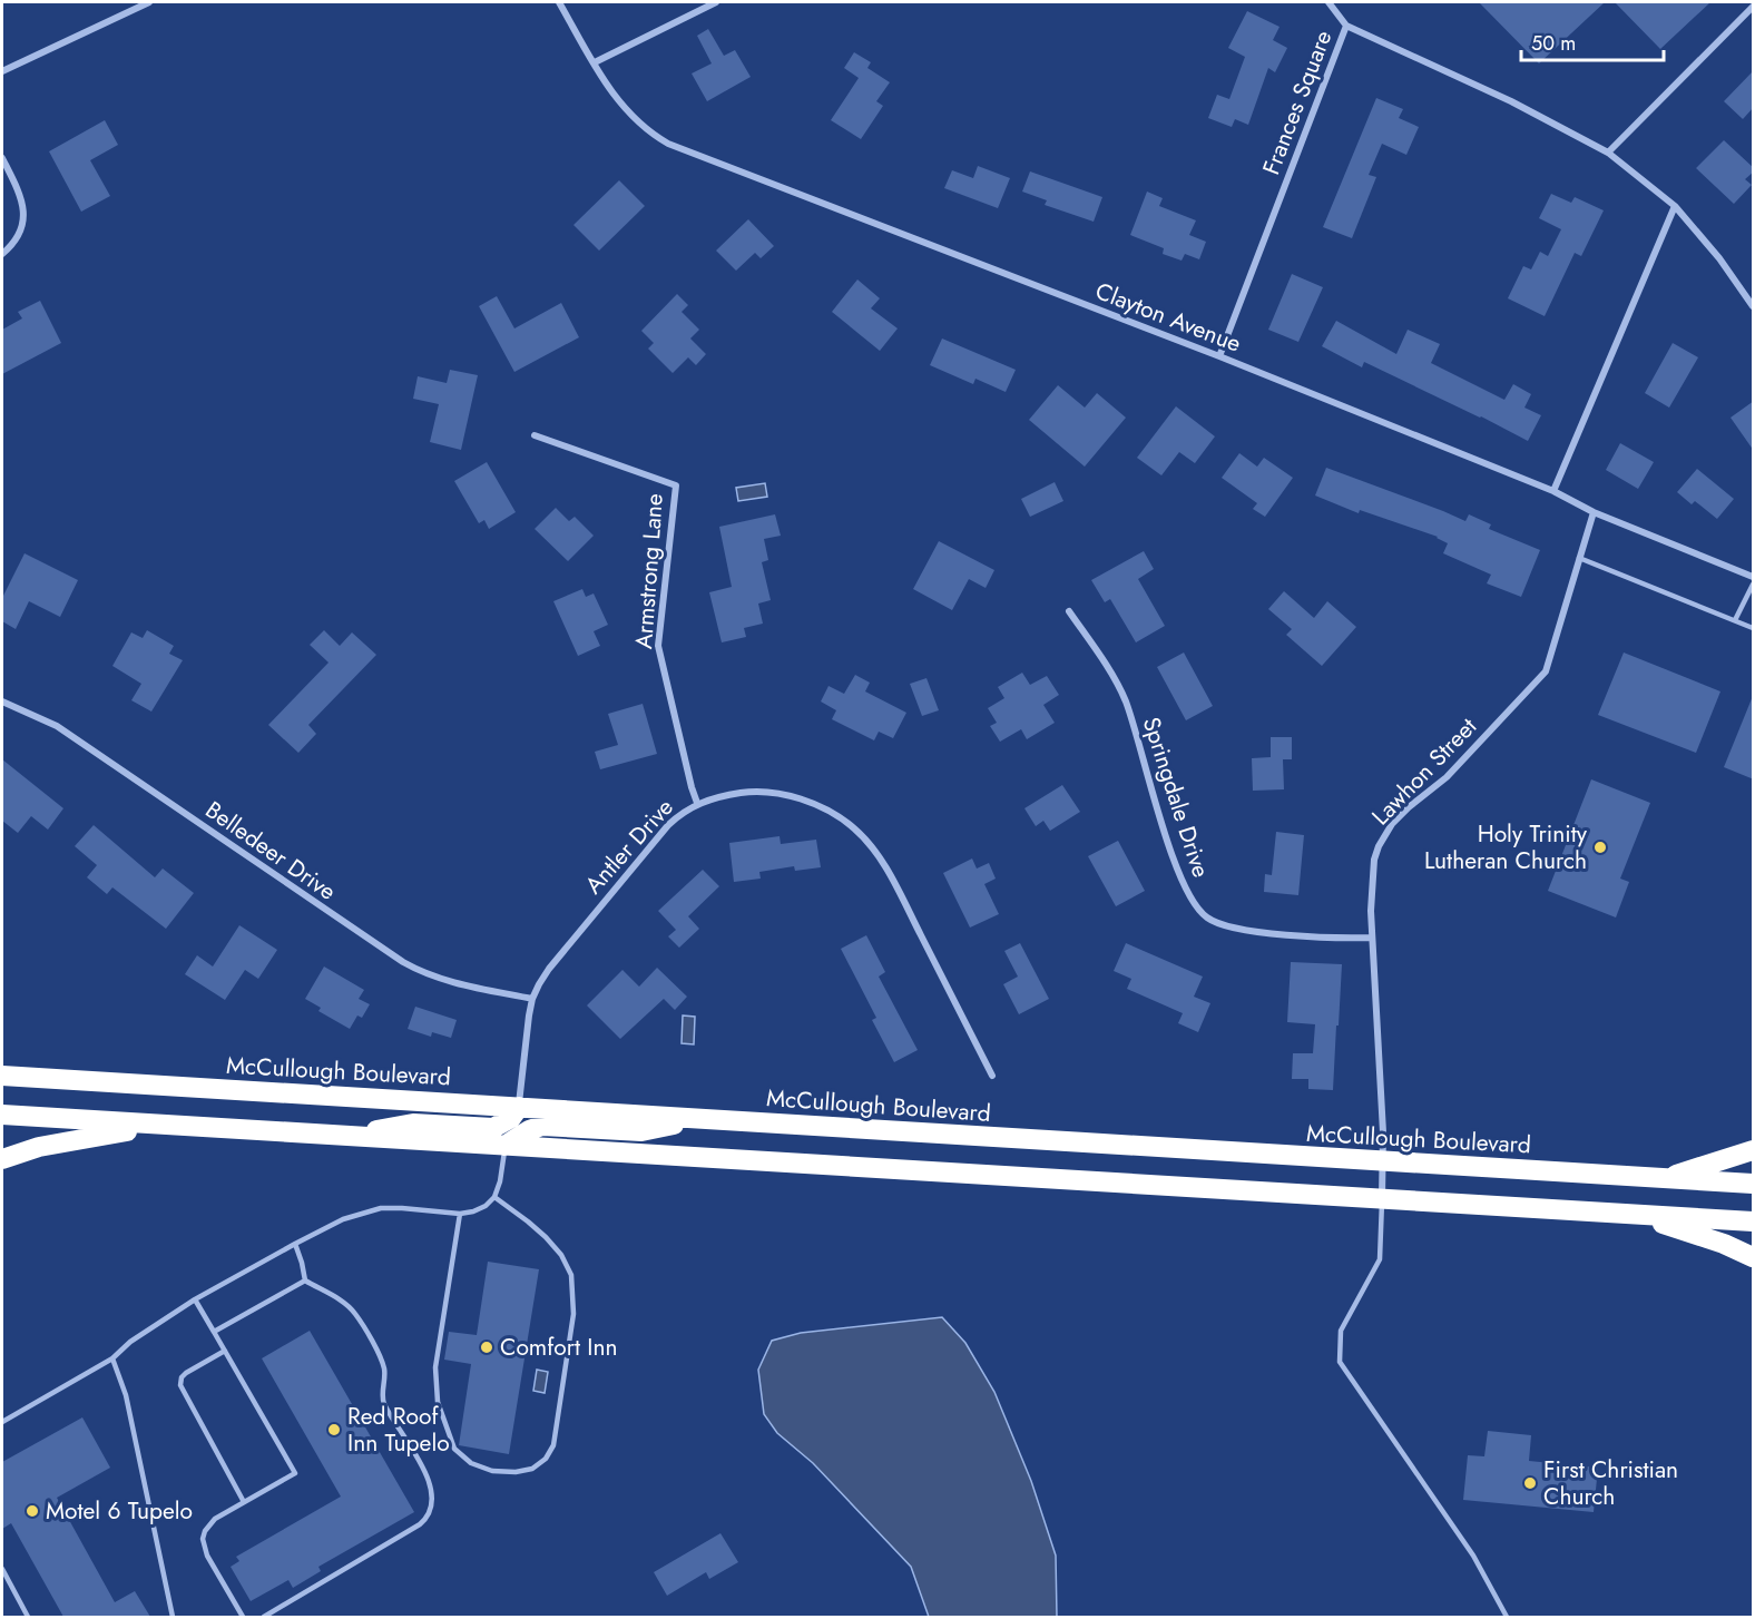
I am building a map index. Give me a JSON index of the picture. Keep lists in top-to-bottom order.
{
  "streets": {
    "highway": ["McCullough Boulevard"],
    "street": [
      "Frances Square",
      "Clayton Avenue",
      "Armstrong Lane",
      "Lawhon Street",
      "Springdale Drive",
      "Antler Drive",
      "Belledeer Drive"
    ]
  },
  "crossings": [
    ["Frances Square", "Clayton Avenue"],
    ["Clayton Avenue", "Lawhon Street"],
    ["Armstrong Lane", "Antler Drive"],
    ["Lawhon Street", "Springdale Drive"],
    ["Lawhon Street", "McCullough Boulevard"],
    ["Antler Drive", "Belledeer Drive"],
    ["Antler Drive", "McCullough Boulevard"]
  ],
  "places": [
    "Holy Trinity Lutheran Church",
    "Comfort Inn",
    "Red Roof Inn Tupelo",
    "First Christian Church",
    "Motel 6 Tupelo"
  ],
  "scale_bar": "50 m"
}
